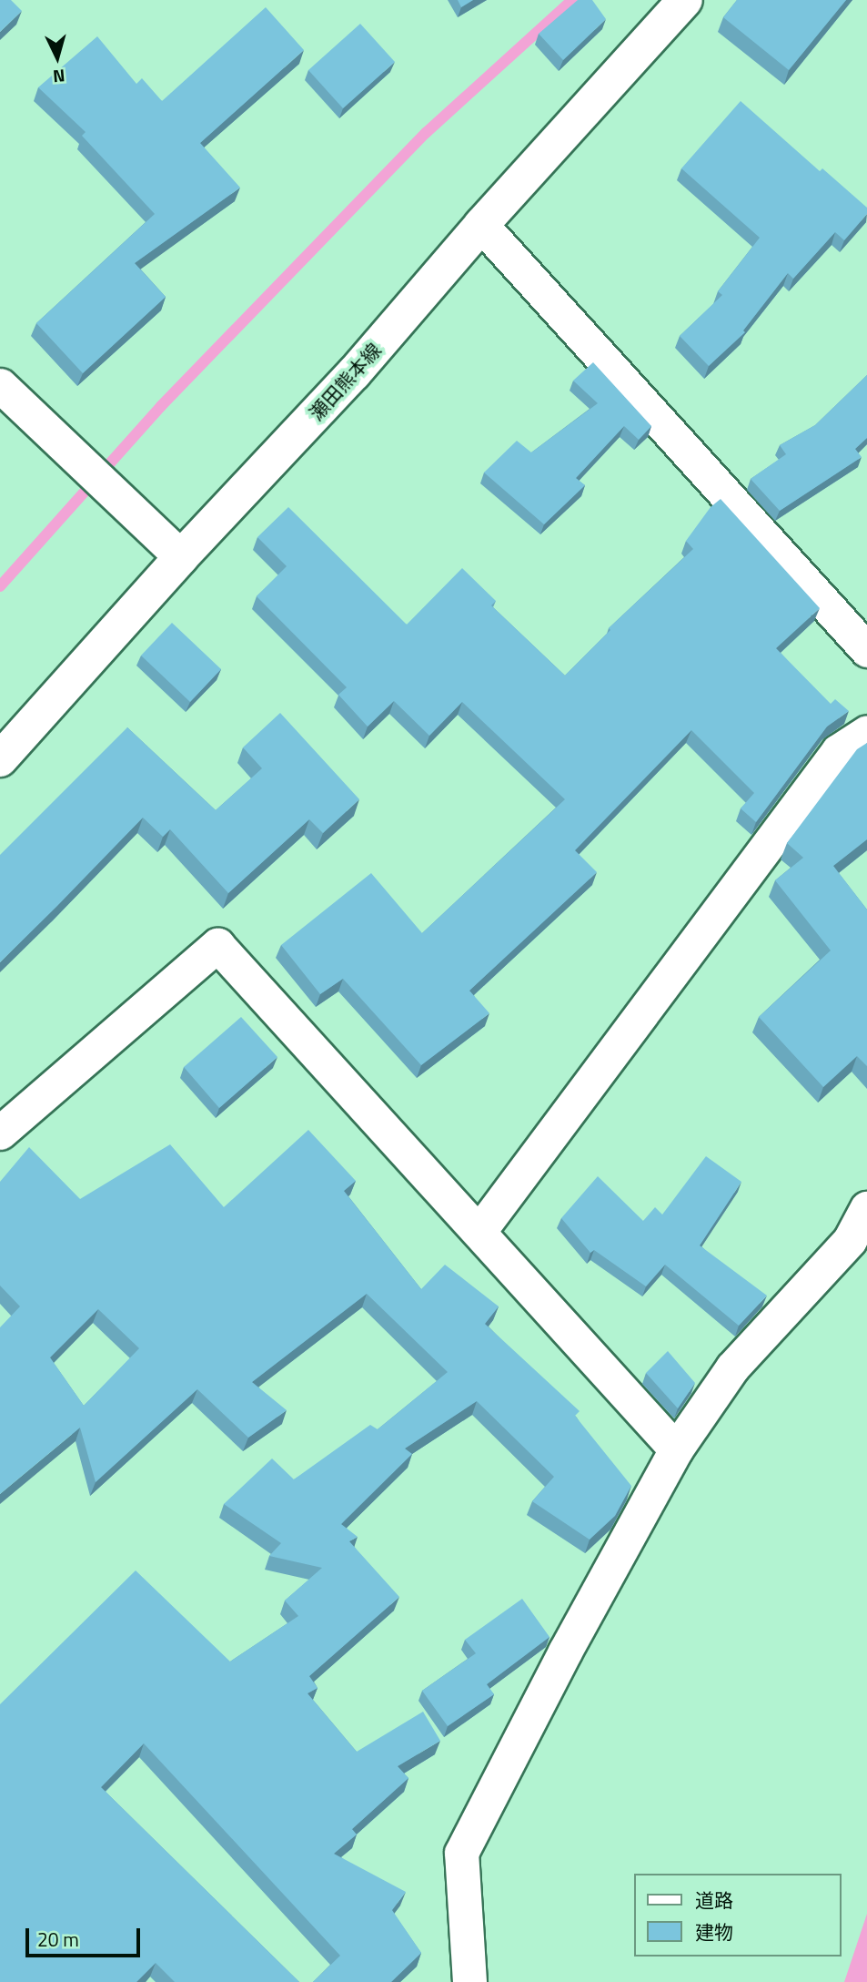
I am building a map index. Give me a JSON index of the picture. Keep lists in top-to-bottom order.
{
  "streets": {
    "main road": ["瀬田熊本線"]
  },
  "legend": ["道路", "建物"],
  "scale_bar": "20 m",
  "north": "bottom"
}
